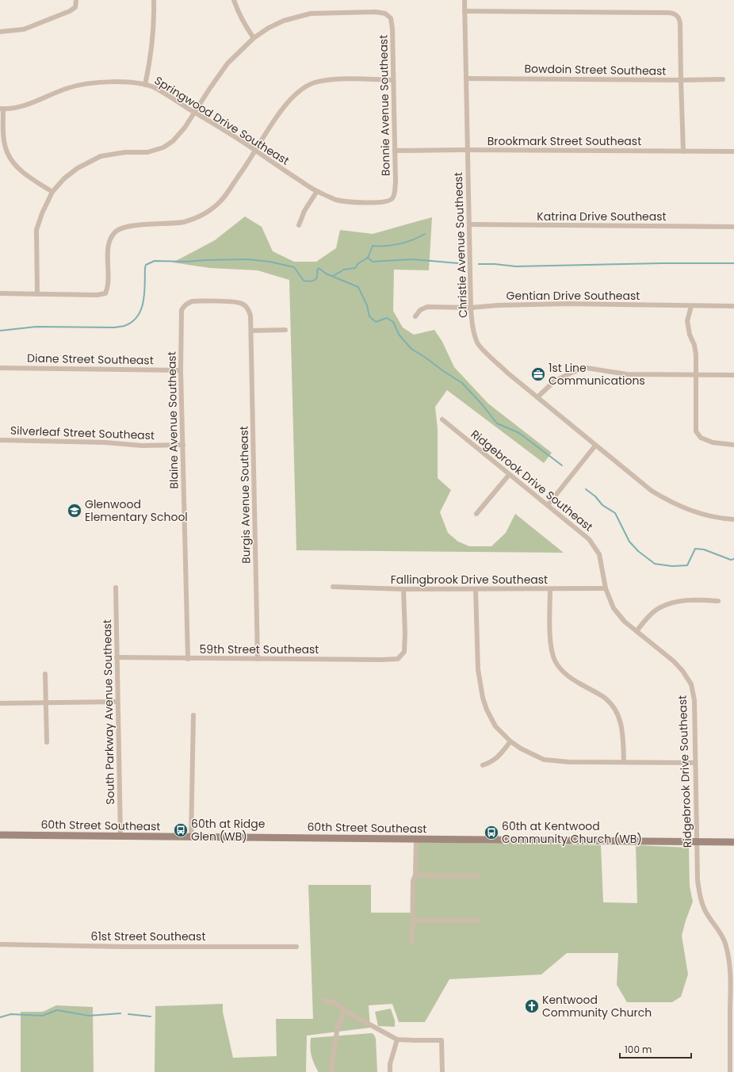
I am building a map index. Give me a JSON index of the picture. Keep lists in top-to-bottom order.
{
  "streets": {
    "main road": ["60th Street Southeast"],
    "street": [
      "Bowdoin Street Southeast",
      "Bonnie Avenue Southeast",
      "Springwood Drive Southeast",
      "Brookmark Street Southeast",
      "Katrina Drive Southeast",
      "Christie Avenue Southeast",
      "Gentian Drive Southeast",
      "Diane Street Southeast",
      "Blaine Avenue Southeast",
      "Silverleaf Street Southeast",
      "Ridgebrook Drive Southeast",
      "Burgis Avenue Southeast",
      "Fallingbrook Drive Southeast",
      "59th Street Southeast",
      "South Parkway Avenue Southeast",
      "61st Street Southeast"
    ]
  },
  "crossings": [
    ["Bowdoin Street Southeast", "Christie Avenue Southeast"],
    ["Bonnie Avenue Southeast", "Springwood Drive Southeast"],
    ["Bonnie Avenue Southeast", "Brookmark Street Southeast"],
    ["Brookmark Street Southeast", "Christie Avenue Southeast"],
    ["Katrina Drive Southeast", "Christie Avenue Southeast"],
    ["Christie Avenue Southeast", "Gentian Drive Southeast"],
    ["Diane Street Southeast", "Blaine Avenue Southeast"],
    ["Blaine Avenue Southeast", "Silverleaf Street Southeast"],
    ["Blaine Avenue Southeast", "Burgis Avenue Southeast"],
    ["Blaine Avenue Southeast", "59th Street Southeast"],
    ["Ridgebrook Drive Southeast", "Fallingbrook Drive Southeast"],
    ["Ridgebrook Drive Southeast", "60th Street Southeast"],
    ["Burgis Avenue Southeast", "59th Street Southeast"],
    ["Fallingbrook Drive Southeast", "59th Street Southeast"],
    ["59th Street Southeast", "South Parkway Avenue Southeast"],
    ["South Parkway Avenue Southeast", "60th Street Southeast"]
  ],
  "places": {
    "office": ["1st Line Communications"],
    "school or university": ["Glenwood Elementary School"],
    "bus stop": ["60th at Ridge Glen (WB)", "60th at Kentwood Community Church (WB)"],
    "church": ["Kentwood Community Church"]
  },
  "scale_bar": "100 m"
}
